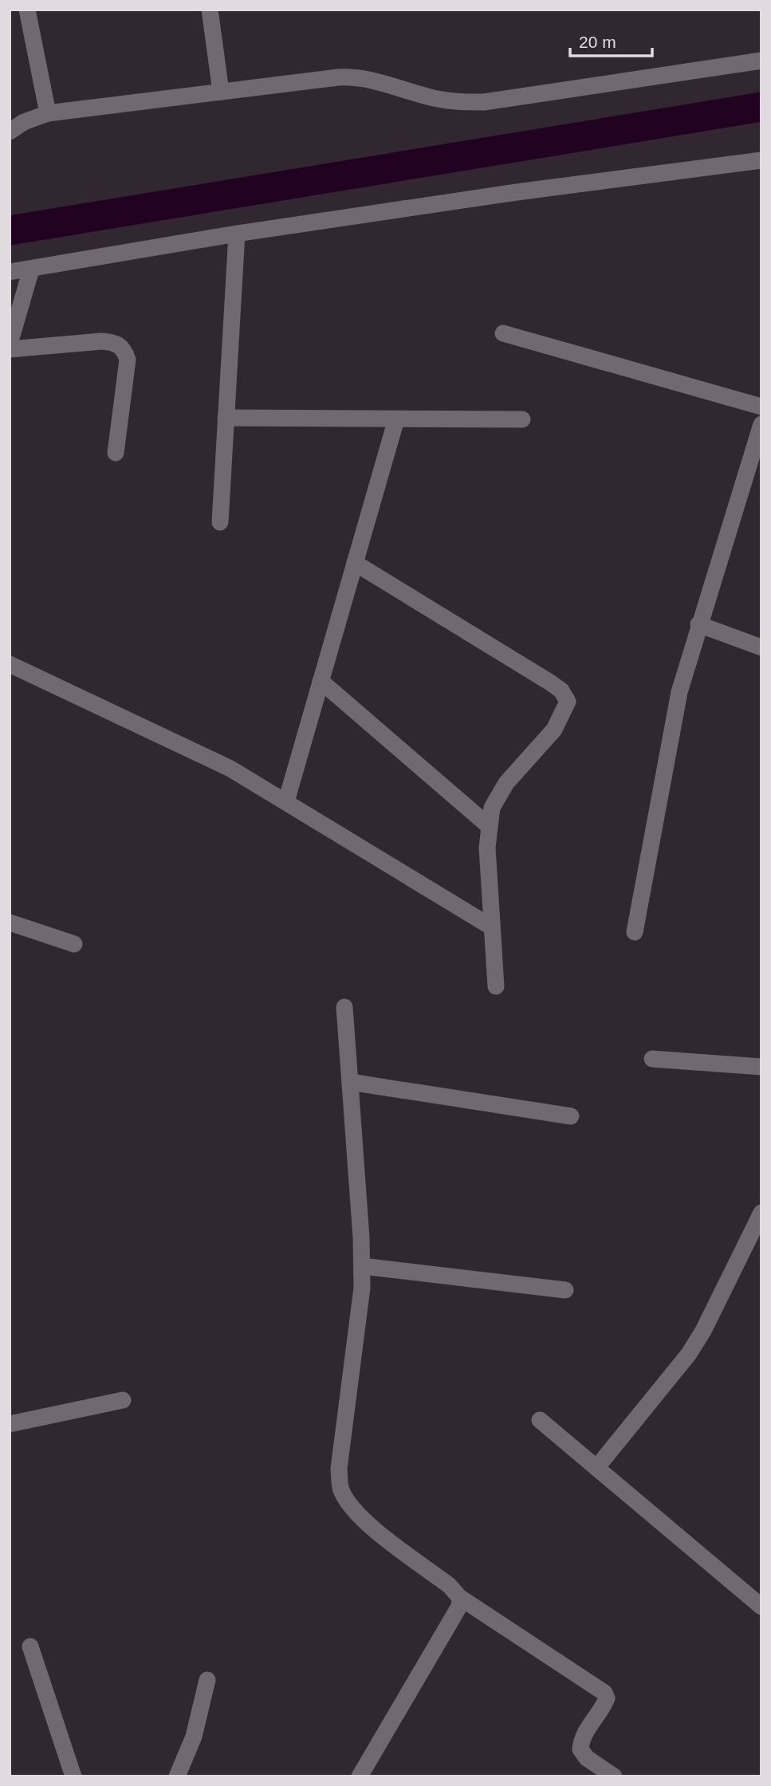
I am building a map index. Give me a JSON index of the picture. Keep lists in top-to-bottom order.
{
  "scale_bar": "20 m"
}
